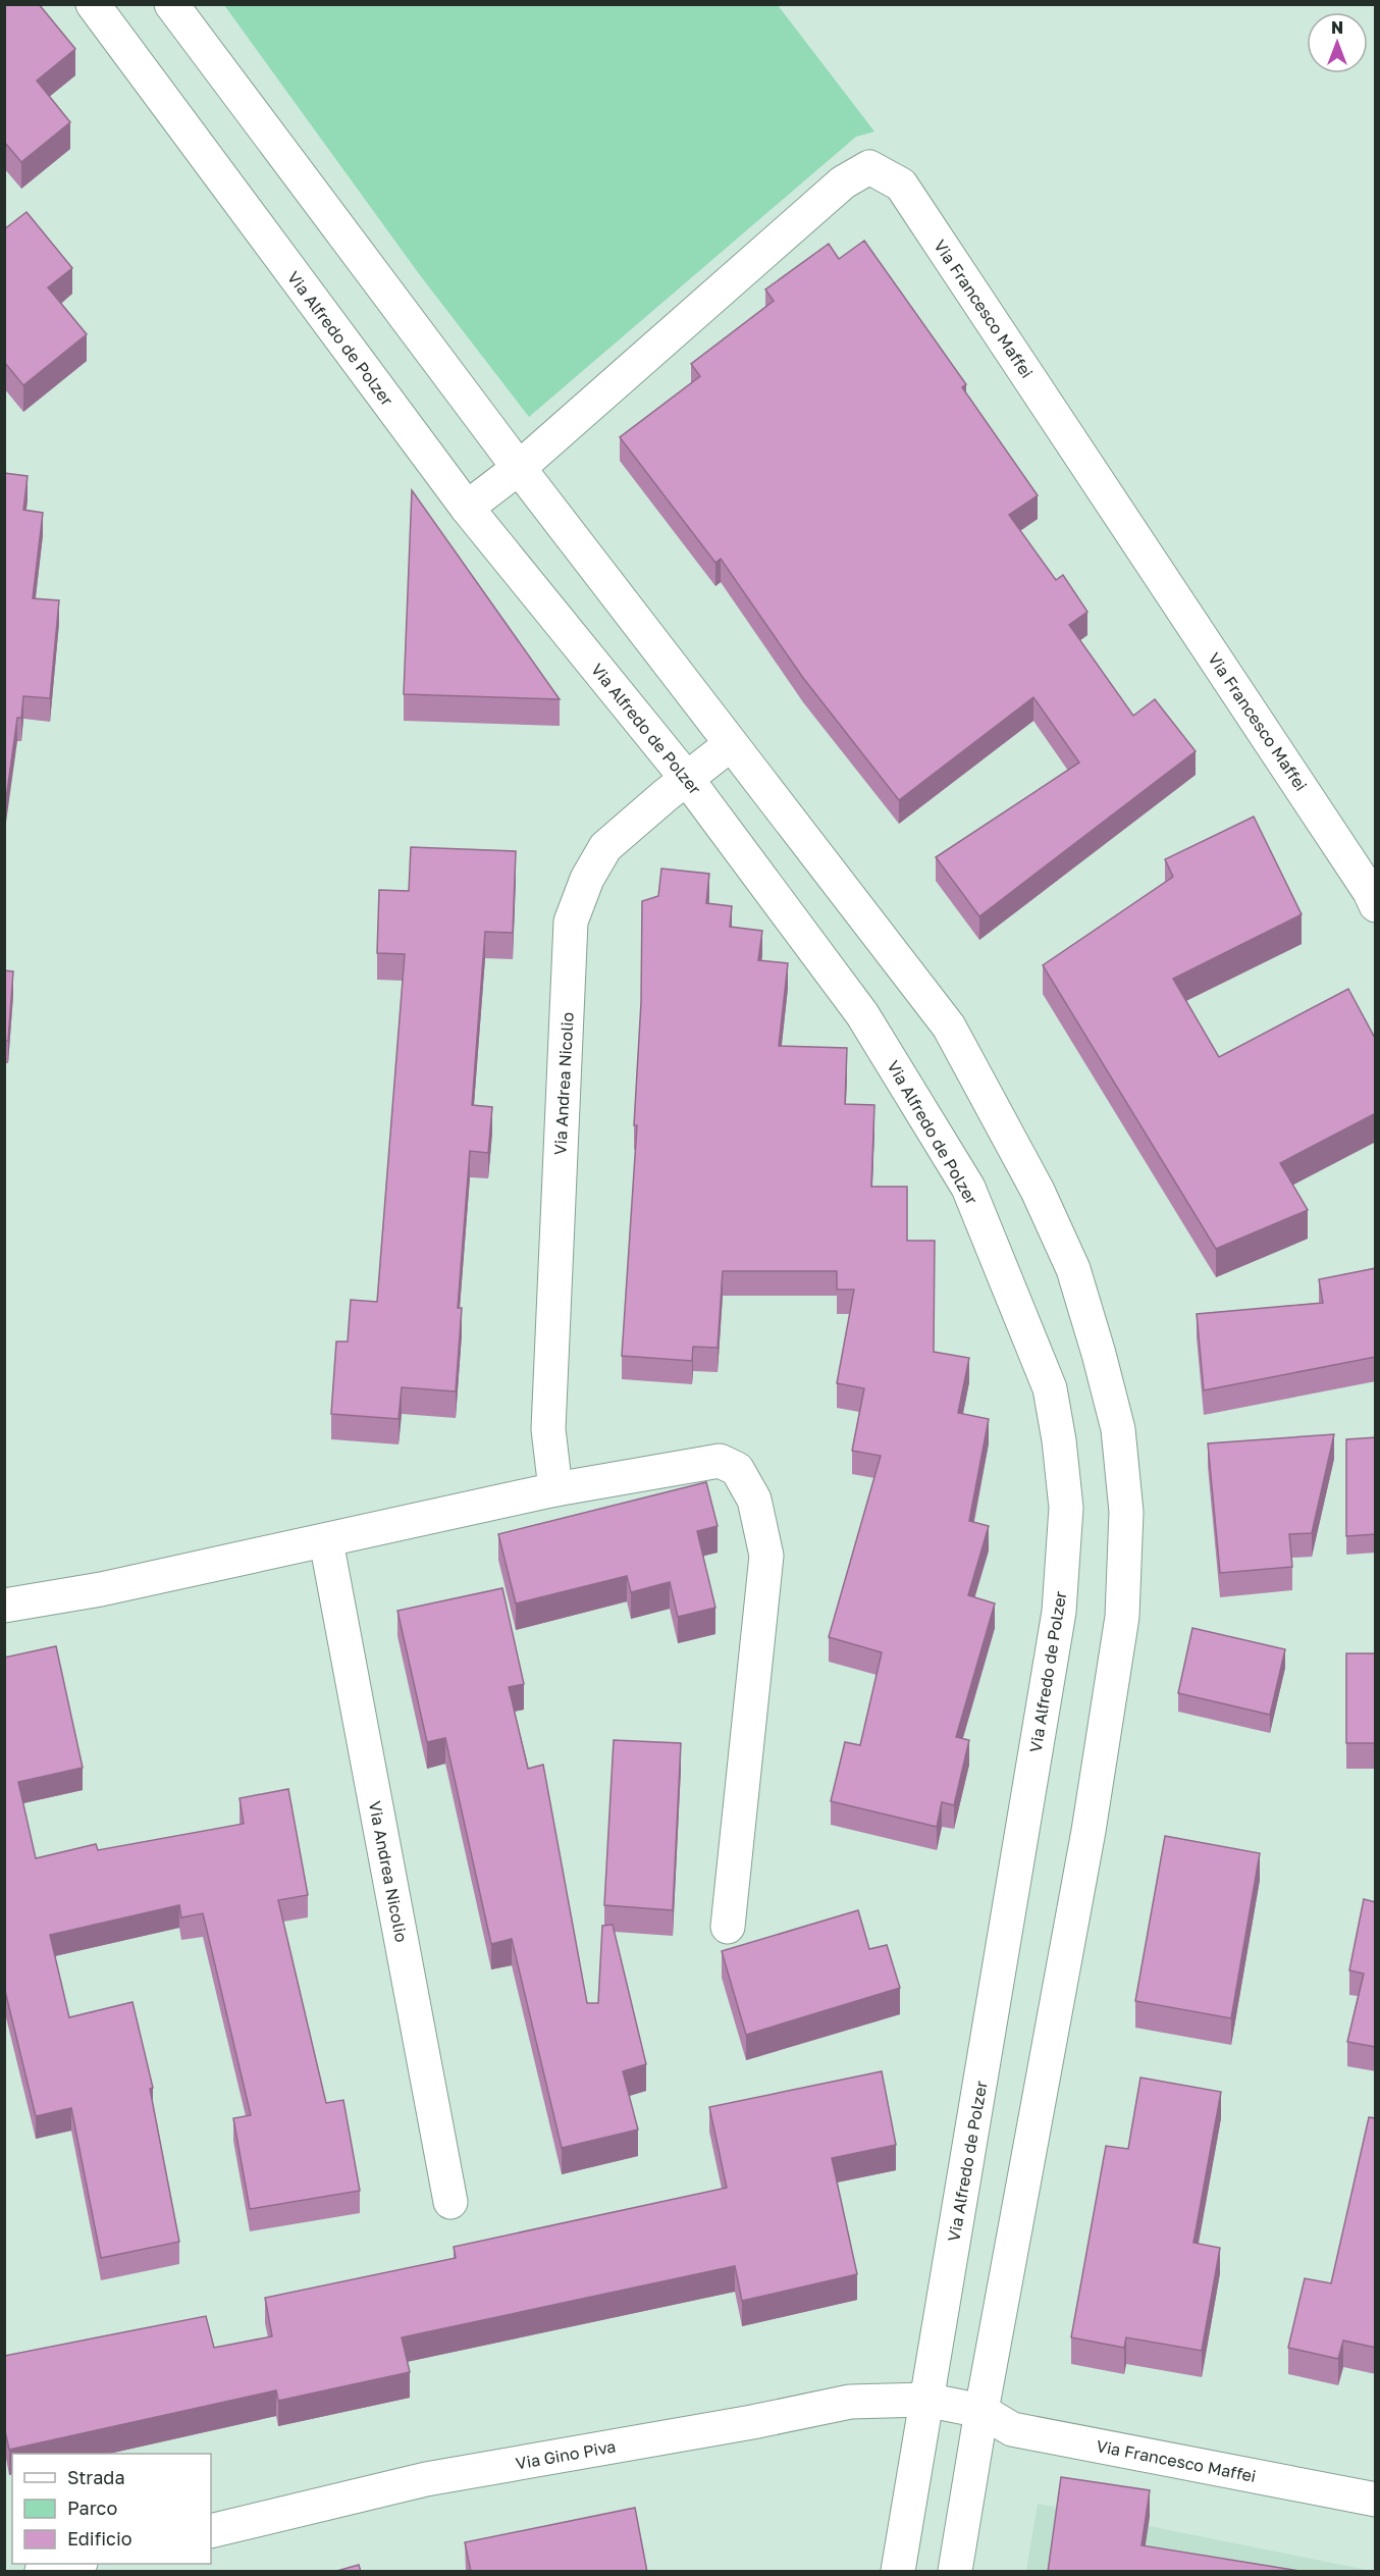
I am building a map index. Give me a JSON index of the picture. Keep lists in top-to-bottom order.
{
  "streets": {
    "street": [
      "Via Francesco Maffei",
      "Via Alfredo de Polzer",
      "Via Andrea Nicolio",
      "Via Gino Piva"
    ]
  },
  "crossings": [
    ["Via Francesco Maffei", "Via Alfredo de Polzer"],
    ["Via Francesco Maffei", "Via Gino Piva"],
    ["Via Alfredo de Polzer", "Via Andrea Nicolio"],
    ["Via Alfredo de Polzer", "Via Gino Piva"]
  ],
  "legend": ["Strada", "Parco", "Edificio"],
  "north": "top"
}
